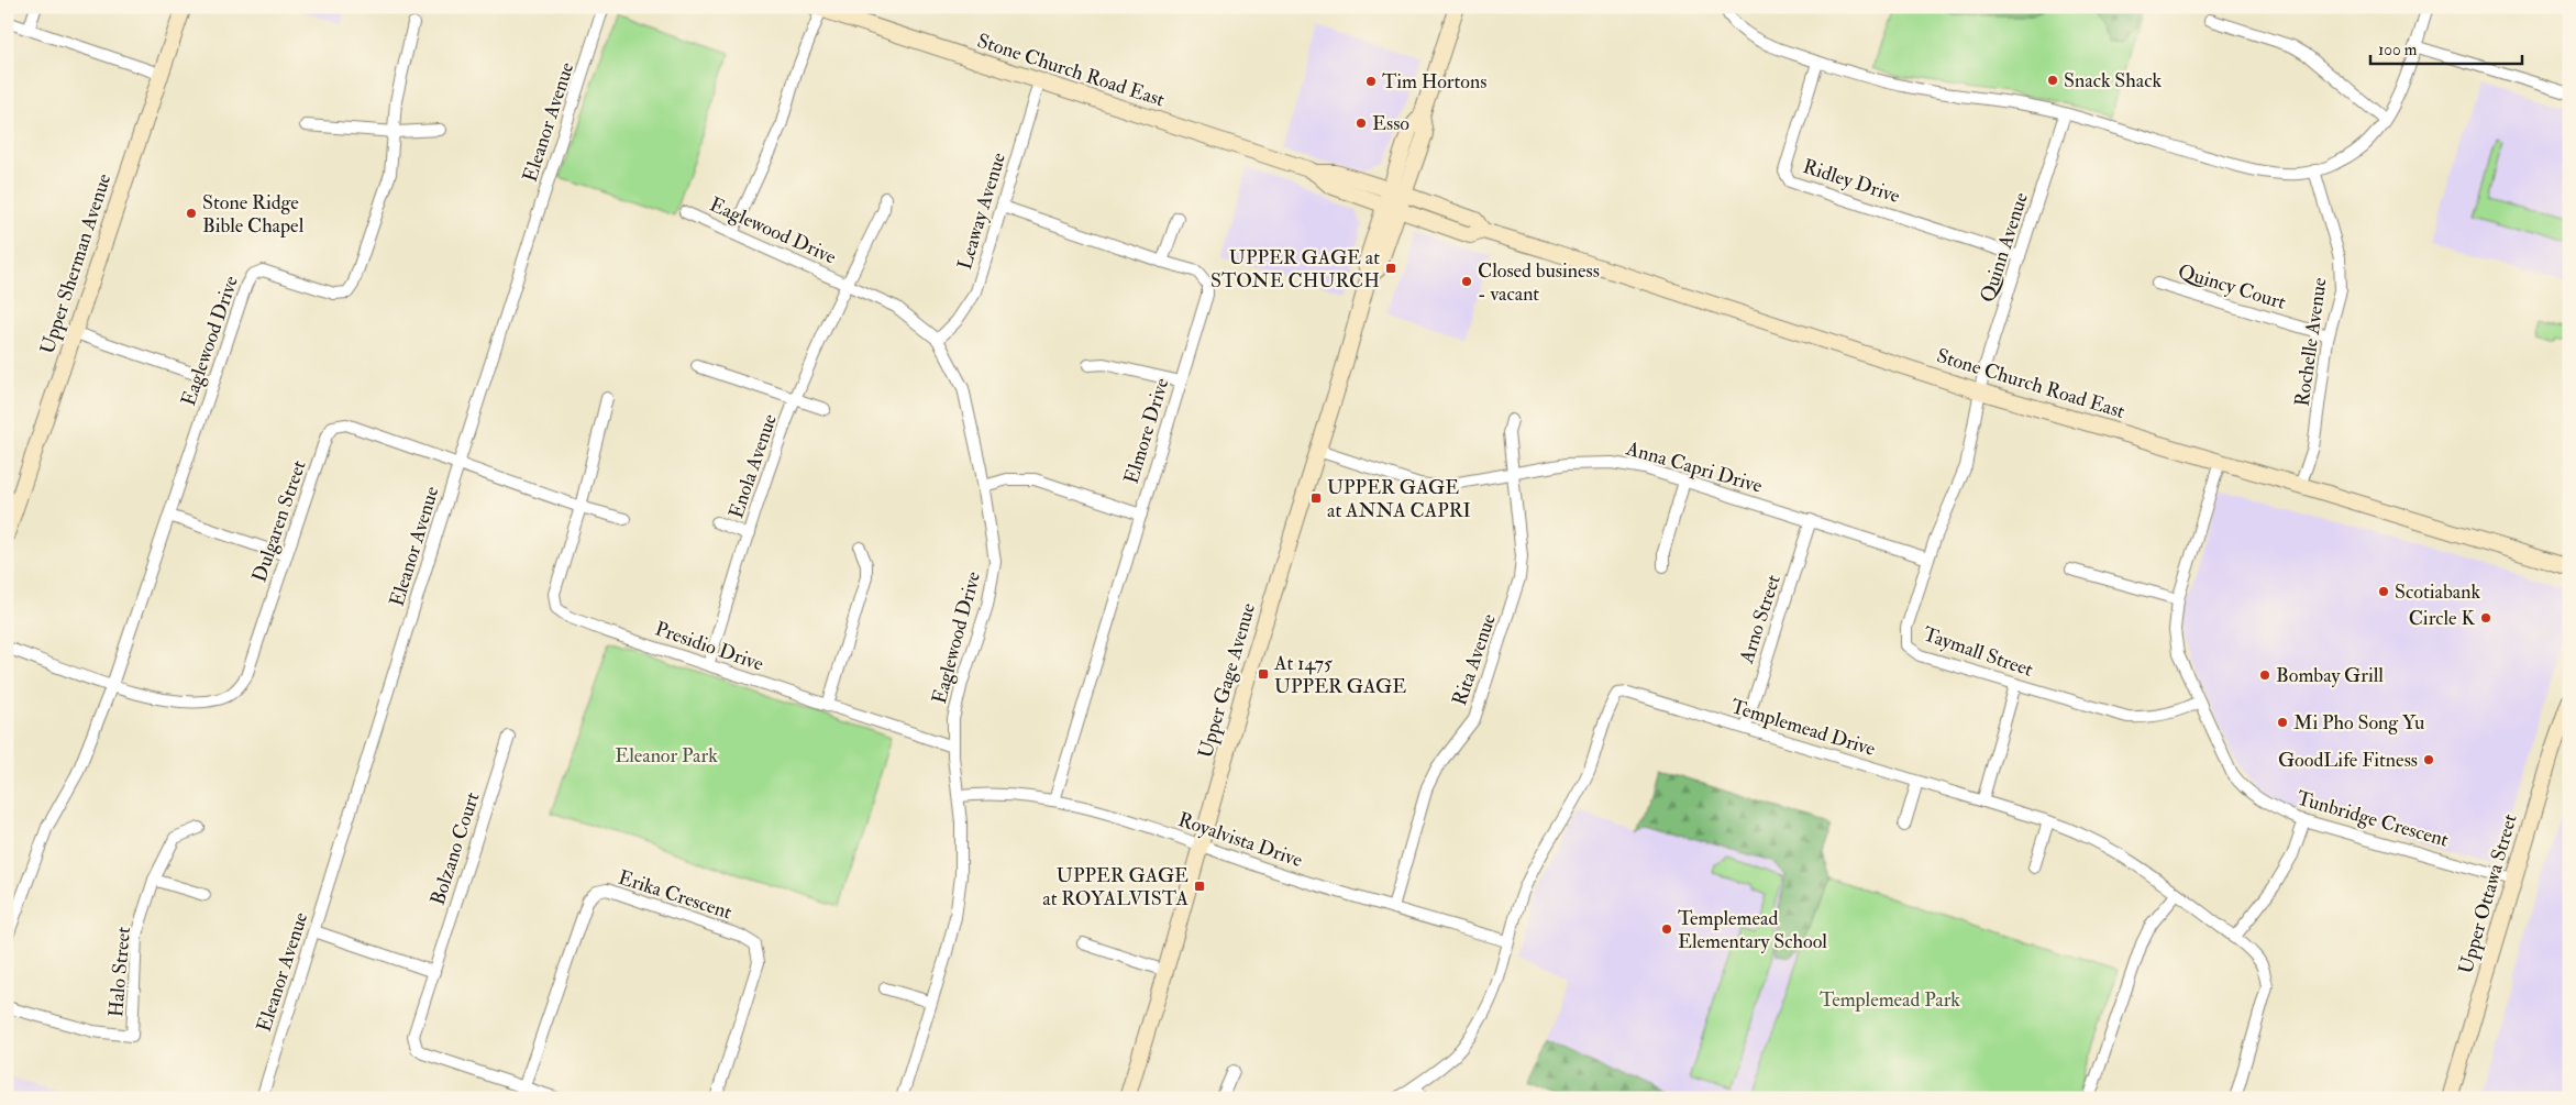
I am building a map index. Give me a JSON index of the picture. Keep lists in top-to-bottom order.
{
  "streets": {
    "main road": [
      "Stone Church Road East",
      "Upper Sherman Avenue",
      "Upper Gage Avenue",
      "Upper Ottawa Street"
    ],
    "street": [
      "Eleanor Avenue",
      "Ridley Drive",
      "Leaway Avenue",
      "Eaglewood Drive",
      "Quinn Avenue",
      "Quincy Court",
      "Rochelle Avenue",
      "Elmore Drive",
      "Enola Avenue",
      "Anna Capri Drive",
      "Dulgaren Street",
      "Arno Street",
      "Presidio Drive",
      "Taymall Street",
      "Rita Avenue",
      "Templemead Drive",
      "Tunbridge Crescent",
      "Royalvista Drive",
      "Bolzano Court",
      "Erika Crescent",
      "Halo Street"
    ]
  },
  "crossings": [
    ["Stone Church Road East", "Leaway Avenue"],
    ["Stone Church Road East", "Quinn Avenue"],
    ["Stone Church Road East", "Rochelle Avenue"],
    ["Stone Church Road East", "Taymall Street"],
    ["Stone Church Road East", "Upper Gage Avenue"],
    ["Stone Church Road East", "Tunbridge Crescent"],
    ["Eleanor Avenue", "Dulgaren Street"],
    ["Ridley Drive", "Quinn Avenue"],
    ["Leaway Avenue", "Eaglewood Drive"],
    ["Leaway Avenue", "Elmore Drive"],
    ["Eaglewood Drive", "Enola Avenue"],
    ["Eaglewood Drive", "Dulgaren Street"],
    ["Eaglewood Drive", "Presidio Drive"],
    ["Eaglewood Drive", "Royalvista Drive"],
    ["Quinn Avenue", "Taymall Street"],
    ["Quincy Court", "Rochelle Avenue"],
    ["Elmore Drive", "Royalvista Drive"],
    ["Enola Avenue", "Presidio Drive"],
    ["Anna Capri Drive", "Arno Street"],
    ["Anna Capri Drive", "Taymall Street"],
    ["Anna Capri Drive", "Rita Avenue"],
    ["Anna Capri Drive", "Upper Gage Avenue"],
    ["Dulgaren Street", "Presidio Drive"],
    ["Arno Street", "Templemead Drive"],
    ["Taymall Street", "Tunbridge Crescent"],
    ["Rita Avenue", "Royalvista Drive"],
    ["Upper Gage Avenue", "Royalvista Drive"],
    ["Templemead Drive", "Royalvista Drive"],
    ["Tunbridge Crescent", "Upper Ottawa Street"],
    ["Bolzano Court", "Erika Crescent"]
  ],
  "parks": ["Eleanor Park", "Templemead Park"],
  "places": {
    "other": [
      "Snack Shack",
      "Tim Hortons",
      "Esso",
      "Stone Ridge Bible Chapel",
      "Closed business - vacant",
      "Scotiabank",
      "Circle K",
      "Bombay Grill",
      "Mi Pho Song Yu",
      "GoodLife Fitness",
      "Templemead Elementary School"
    ],
    "transit": [
      "UPPER GAGE at STONE CHURCH",
      "UPPER GAGE at ANNA CAPRI",
      "At 1475 UPPER GAGE",
      "UPPER GAGE at ROYALVISTA"
    ]
  },
  "scale_bar": "100 m"
}
